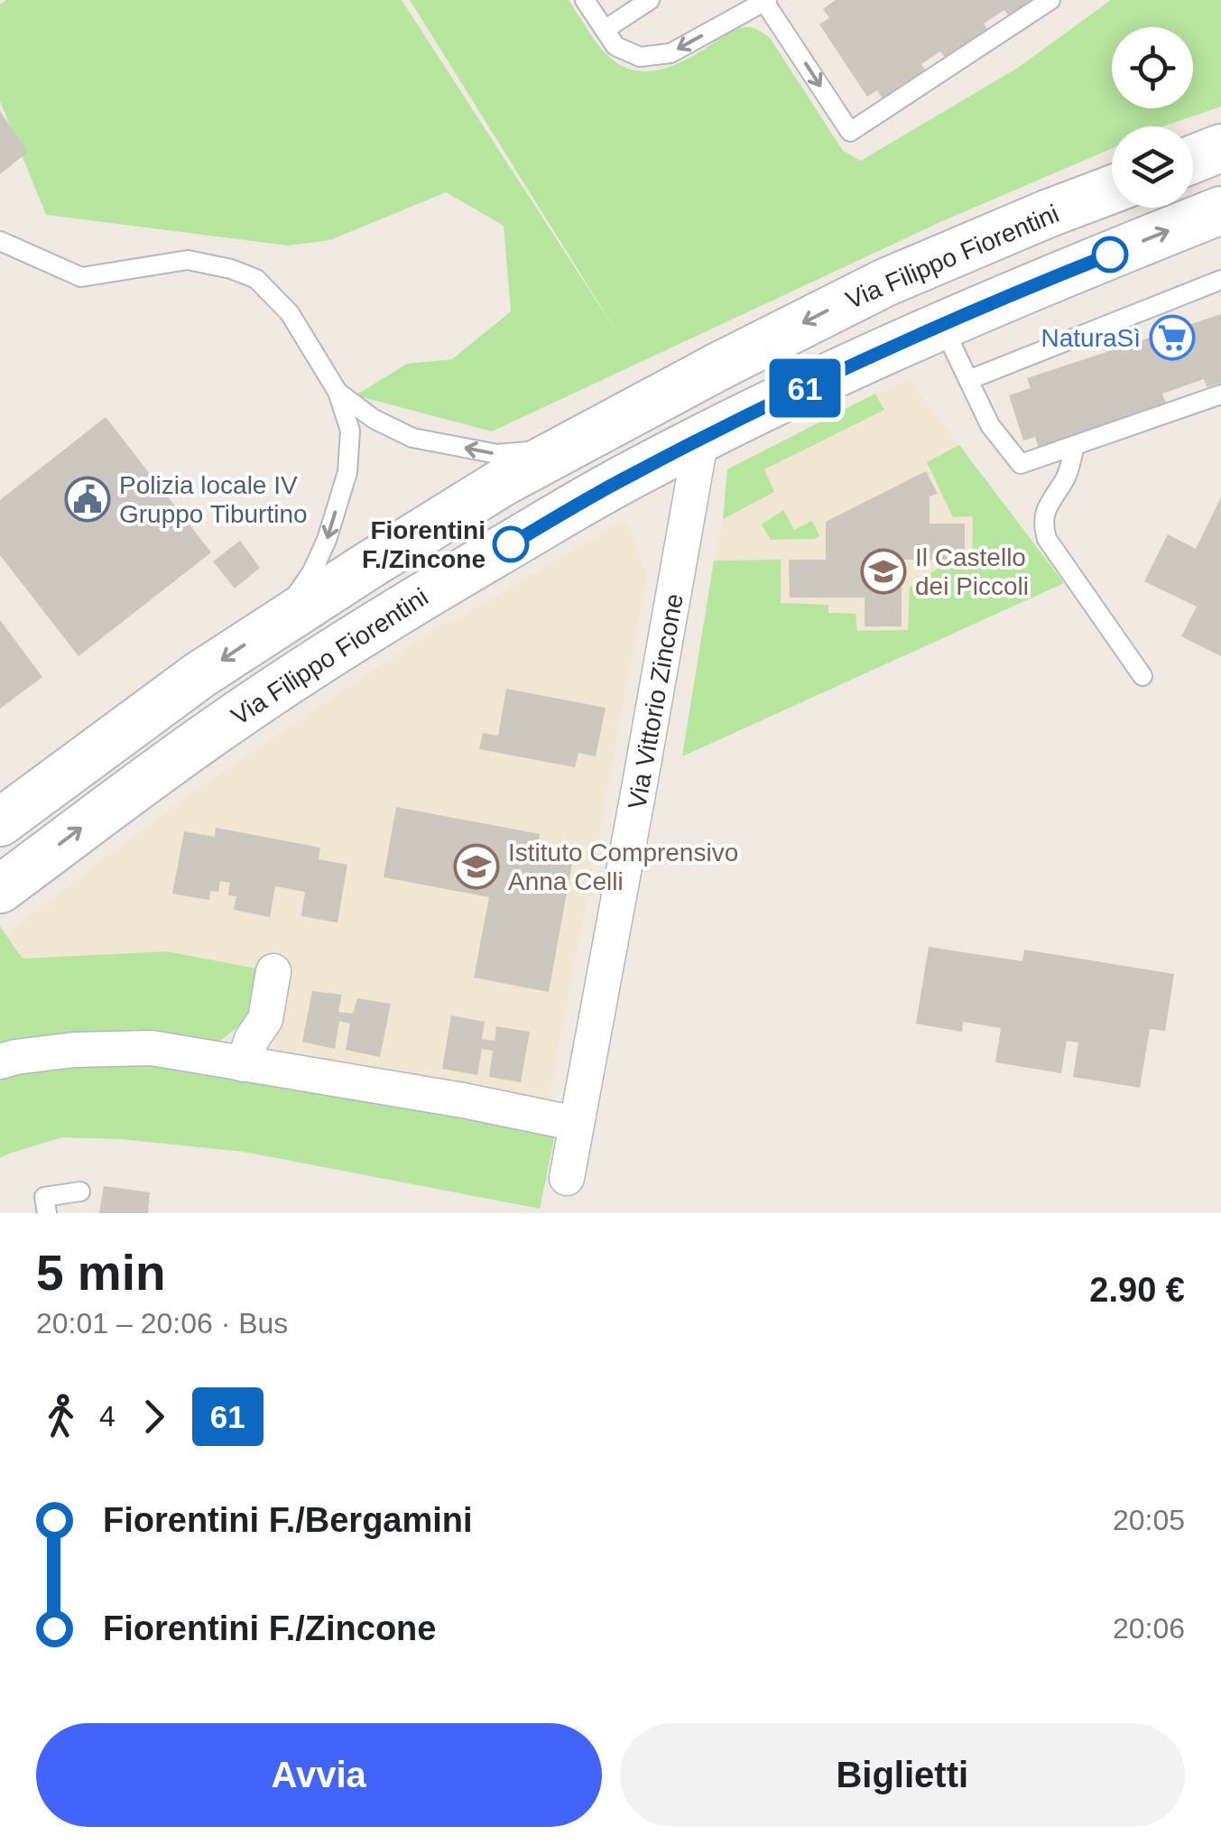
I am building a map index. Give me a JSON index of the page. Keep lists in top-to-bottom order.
{
  "streets": {
    "main road": ["Via Filippo Fiorentini"],
    "street": ["Via Vittorio Zincone"]
  },
  "crossings": [
    ["Via Filippo Fiorentini", "Via Vittorio Zincone"]
  ],
  "places": {
    "supermarket": ["NaturaSì"],
    "public building": ["Polizia locale IV Gruppo Tiburtino"],
    "other": ["Fiorentini F./Zincone"],
    "school or university": ["Il Castello dei Piccoli", "Istituto Comprensivo Anna Celli"]
  },
  "lines": ["bus line 61"],
  "page": {
    "on_map": "61",
    "heading": ["5 min", "20:01 – 20:06 · Bus", "2.90 €"],
    "legs": ["4", "61"],
    "list": [
      {
        "name": "Fiorentini F./Bergamini",
        "value": "20:05"
      },
      {
        "name": "Fiorentini F./Zincone",
        "value": "20:06"
      }
    ],
    "buttons": ["Avvia", "Biglietti"]
  }
}
